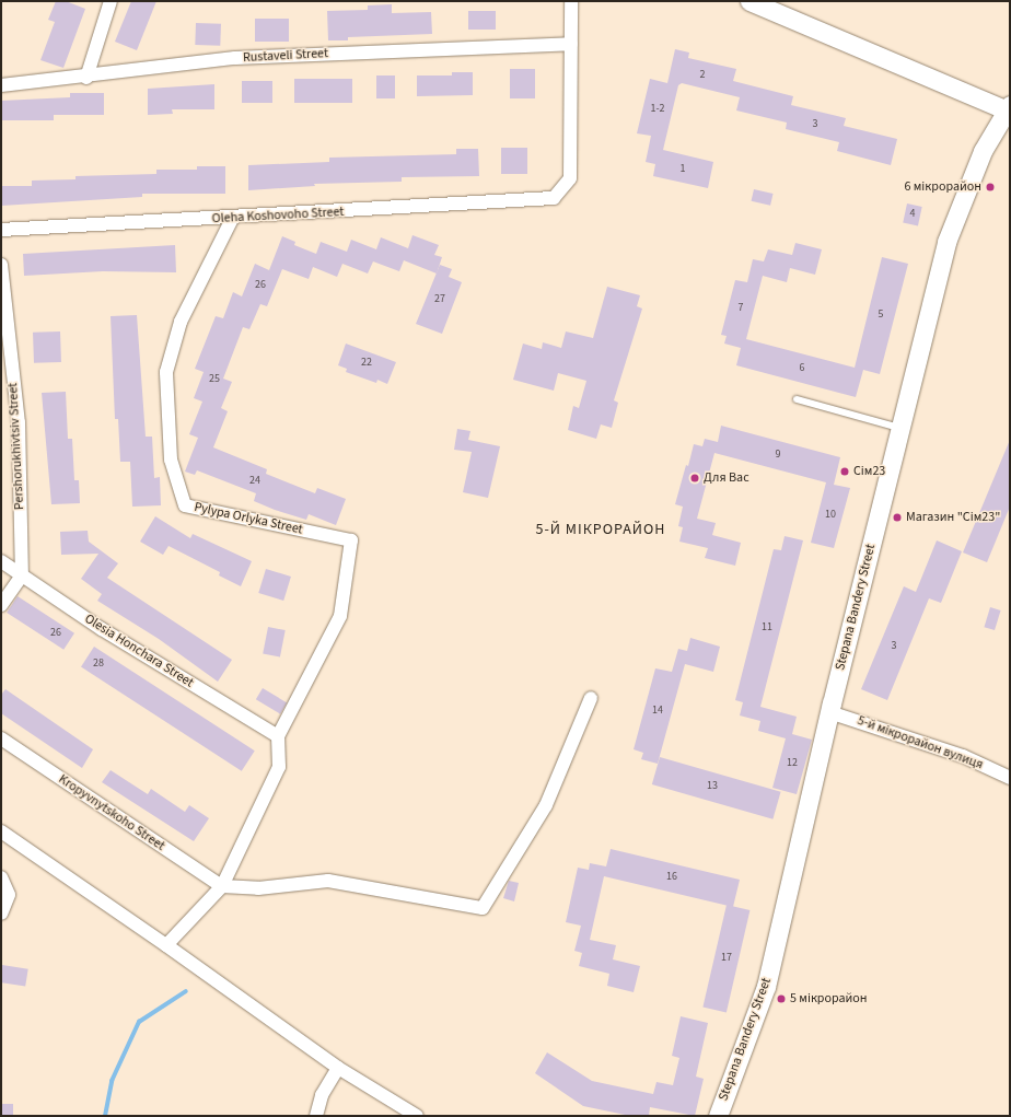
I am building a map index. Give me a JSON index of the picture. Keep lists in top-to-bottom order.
{
  "streets": {
    "street": [
      "Rustaveli Street",
      "Oleha Koshovoho Street",
      "Pershorukhivtsiv Street",
      "Pylypa Orlyka Street",
      "Stepana Bandery Street",
      "Olesia Honchara Street",
      "5-й мікрорайон вулиця",
      "Kropyvnytskoho Street"
    ]
  },
  "crossings": [
    ["Rustaveli Street", "Oleha Koshovoho Street"],
    ["Oleha Koshovoho Street", "Pylypa Orlyka Street"],
    ["Pershorukhivtsiv Street", "Olesia Honchara Street"],
    ["Pylypa Orlyka Street", "Olesia Honchara Street"],
    ["Stepana Bandery Street", "5-й мікрорайон вулиця"]
  ],
  "districts": ["5-Й МІКРОРАЙОН"],
  "places": [
    "6 мікрорайон",
    "Сім23",
    "Для Вас",
    "Магазин \"Сім23\"",
    "5 мікрорайон"
  ],
  "house_numbers": [
    "2",
    "1-2",
    "3",
    "1",
    "4",
    "26",
    "27",
    "7",
    "5",
    "22",
    "6",
    "25",
    "9",
    "24",
    "10",
    "11",
    "26",
    "3",
    "28",
    "14",
    "12",
    "13",
    "16",
    "17"
  ]
}
